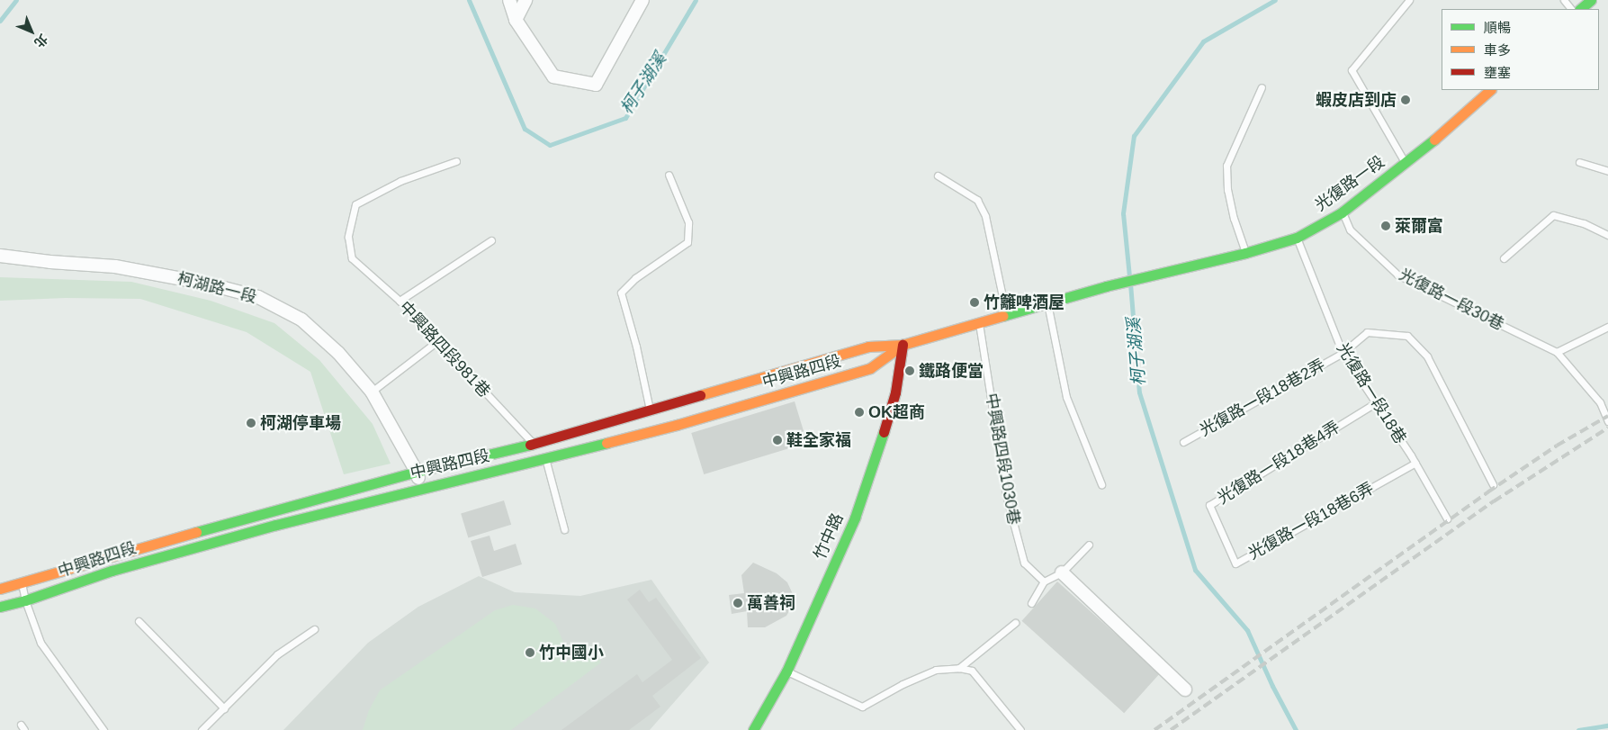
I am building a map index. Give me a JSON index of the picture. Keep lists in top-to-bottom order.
{
  "streets": {
    "main road": ["光復路一段", "中興路四段", "竹中路"],
    "street": ["柯湖路一段"],
    "lane": [
      "光復路一段30巷",
      "中興路四段981巷",
      "光復路一段18巷",
      "光復路一段18巷2弄",
      "中興路四段1030巷",
      "光復路一段18巷4弄",
      "光復路一段18巷6弄"
    ]
  },
  "crossings": [
    ["光復路一段", "光復路一段30巷"],
    ["光復路一段", "中興路四段"],
    ["光復路一段", "光復路一段18巷"],
    ["柯湖路一段", "中興路四段"],
    ["中興路四段981巷", "中興路四段"],
    ["中興路四段", "中興路四段1030巷"],
    ["中興路四段", "竹中路"],
    ["光復路一段18巷", "光復路一段18巷2弄"],
    ["光復路一段18巷", "光復路一段18巷4弄"],
    ["光復路一段18巷", "光復路一段18巷6弄"],
    ["光復路一段18巷4弄", "光復路一段18巷6弄"]
  ],
  "water": ["柯子湖溪"],
  "places": [
    "蝦皮店到店",
    "萊爾富",
    "竹籬啤酒屋",
    "鐵路便當",
    "OK超商",
    "柯湖停車場",
    "鞋全家福",
    "萬善祠",
    "竹中國小"
  ],
  "legend": ["順暢", "車多", "壅塞"],
  "north": "bottom right"
}
